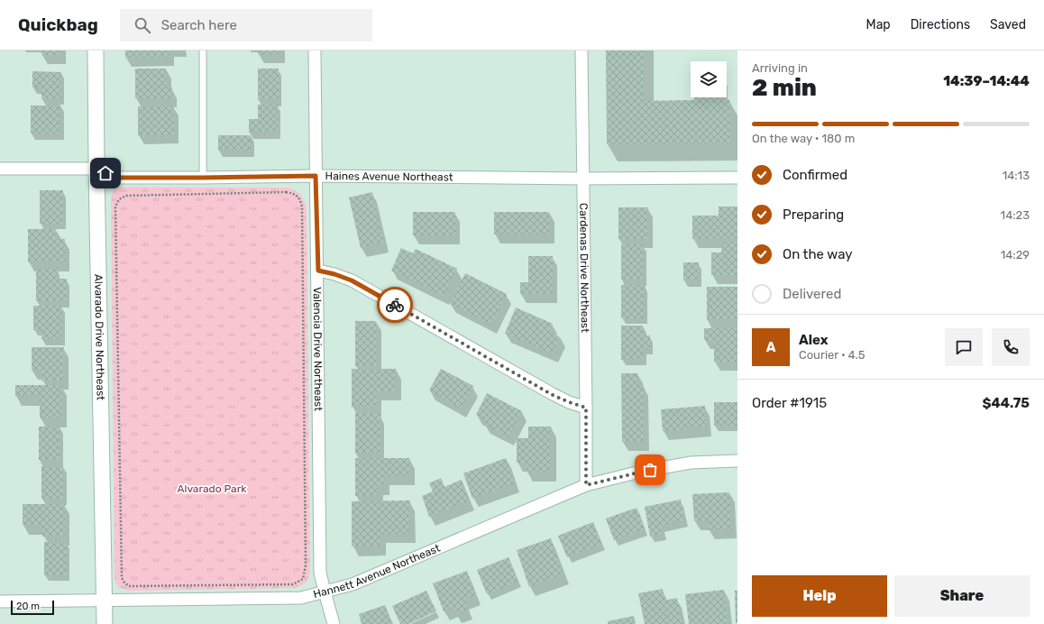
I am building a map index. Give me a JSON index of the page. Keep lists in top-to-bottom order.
{
  "streets": {
    "street": [
      "Haines Avenue Northeast",
      "Cardenas Drive Northeast",
      "Alvarado Drive Northeast",
      "Valencia Drive Northeast",
      "Hannett Avenue Northeast"
    ]
  },
  "crossings": [
    ["Haines Avenue Northeast", "Cardenas Drive Northeast"],
    ["Haines Avenue Northeast", "Alvarado Drive Northeast"],
    ["Haines Avenue Northeast", "Valencia Drive Northeast"],
    ["Cardenas Drive Northeast", "Hannett Avenue Northeast"],
    ["Alvarado Drive Northeast", "Hannett Avenue Northeast"],
    ["Valencia Drive Northeast", "Hannett Avenue Northeast"]
  ],
  "parks": ["Alvarado Park"],
  "scale_bar": "20 m",
  "page": {
    "header": "Quickbag",
    "search": "Search here",
    "nav": ["Map", "Directions", "Saved"],
    "heading": ["2 min", "Arriving in", "14:39–14:44"],
    "panel": [
      "Alex",
      "Courier · 4.5",
      "Order #1915",
      "$44.75"
    ],
    "bar": "On the way · 180 m",
    "list": [
      ["Confirmed", "14:13"],
      ["Preparing", "14:23"],
      ["On the way", "14:29"],
      "Delivered"
    ],
    "round": "A",
    "buttons": ["Help", "Share"],
    "scale": "20 m"
  }
}
